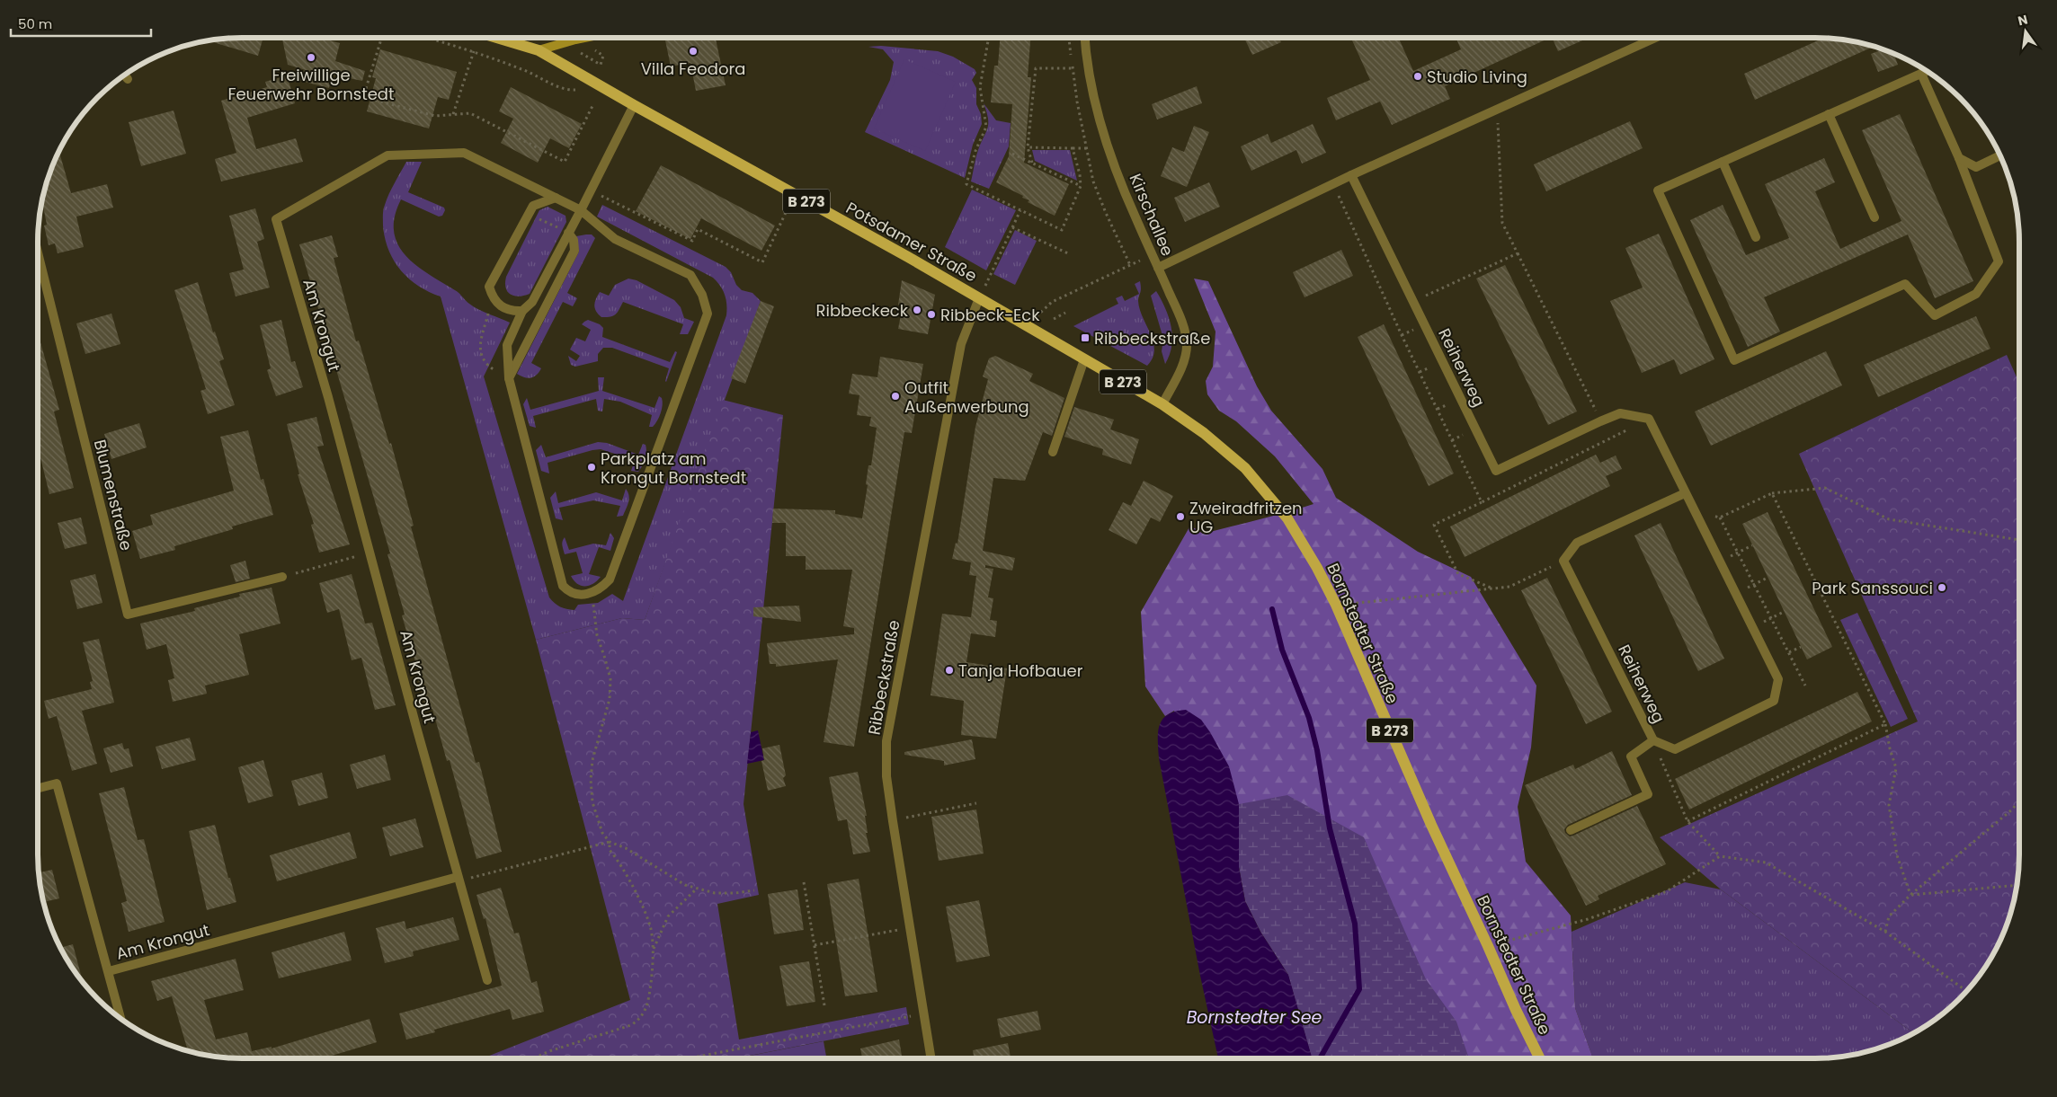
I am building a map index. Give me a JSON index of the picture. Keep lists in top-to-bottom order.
{
  "streets": {
    "main road": ["B 273", "Potsdamer Straße", "Bornstedter Straße"],
    "street": [
      "Kirschallee",
      "Am Krongut",
      "Reiherweg",
      "Blumenstraße",
      "Ribbeckstraße"
    ]
  },
  "crossings": [
    ["Kirschallee", "Potsdamer Straße"],
    ["Kirschallee", "Bornstedter Straße"],
    ["Potsdamer Straße", "Bornstedter Straße"],
    ["Potsdamer Straße", "Ribbeckstraße"]
  ],
  "water": ["Bornstedter See"],
  "places": {
    "other": [
      "Villa Feodora",
      "Freiwillige Feuerwehr Bornstedt",
      "Studio Living",
      "Ribbeckeck",
      "Ribbeck-Eck",
      "Outfit Außenwerbung",
      "Parkplatz am Krongut Bornstedt",
      "Zweiradfritzen UG",
      "Park Sanssouci",
      "Tanja Hofbauer"
    ],
    "transit": ["Ribbeckstraße"]
  },
  "scale_bar": "50 m",
  "north": "top"
}
